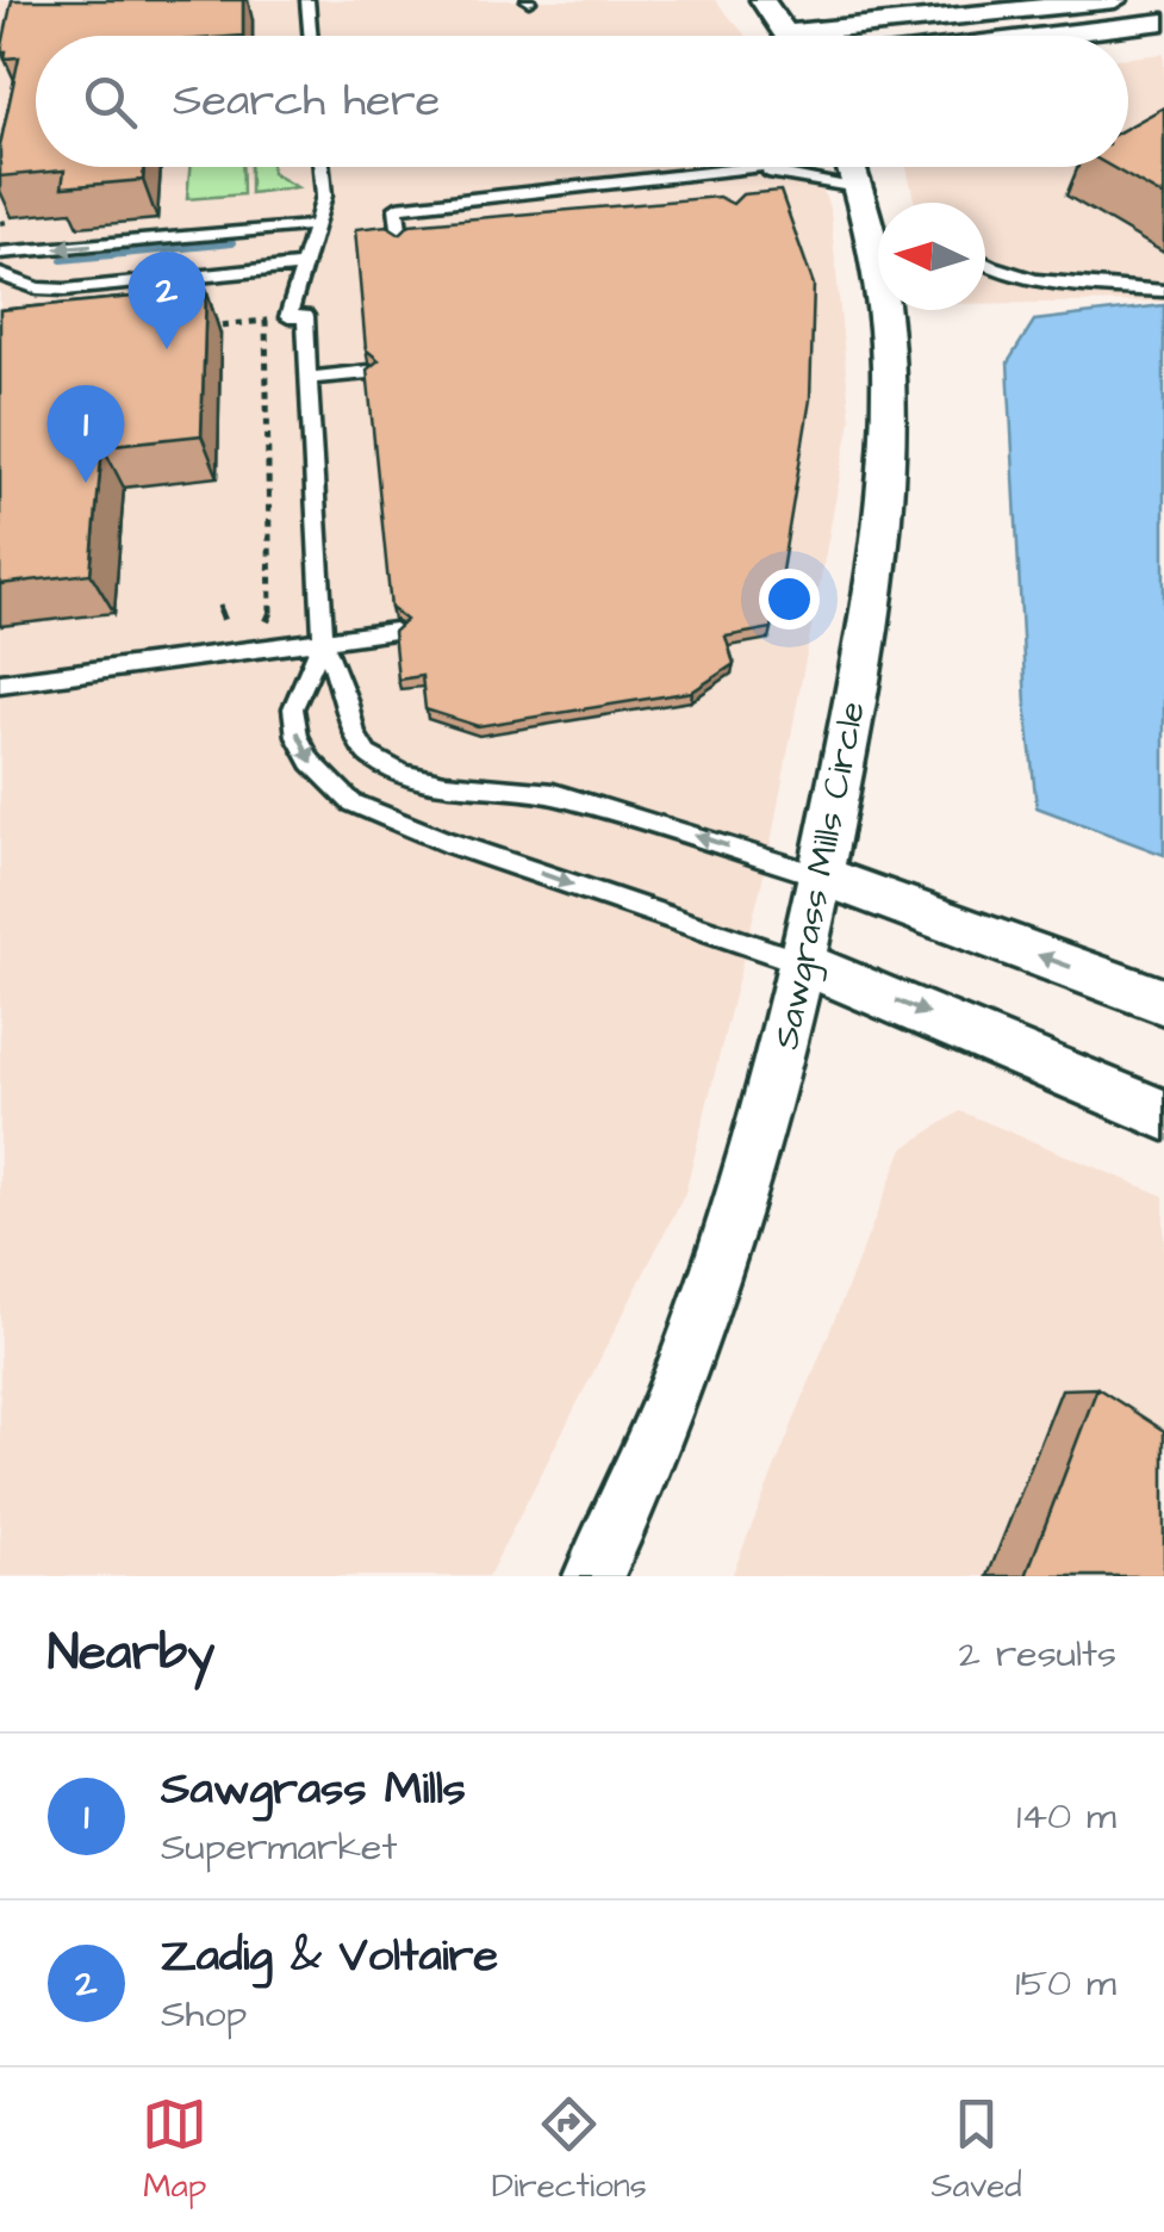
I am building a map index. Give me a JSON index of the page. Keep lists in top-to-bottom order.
{
  "streets": {
    "street": ["Sawgrass Mills Circle"]
  },
  "north": "left",
  "page": {
    "search": "Search here",
    "pins": ["2", "1"],
    "heading": ["Nearby", "2 results"],
    "list": [
      {
        "mark": "1",
        "name": "Sawgrass Mills",
        "note": "Supermarket",
        "value": "140 m"
      },
      {
        "mark": "2",
        "name": "Zadig & Voltaire",
        "note": "Shop",
        "value": "150 m"
      }
    ],
    "nav": ["Map", "Directions", "Saved"]
  }
}
